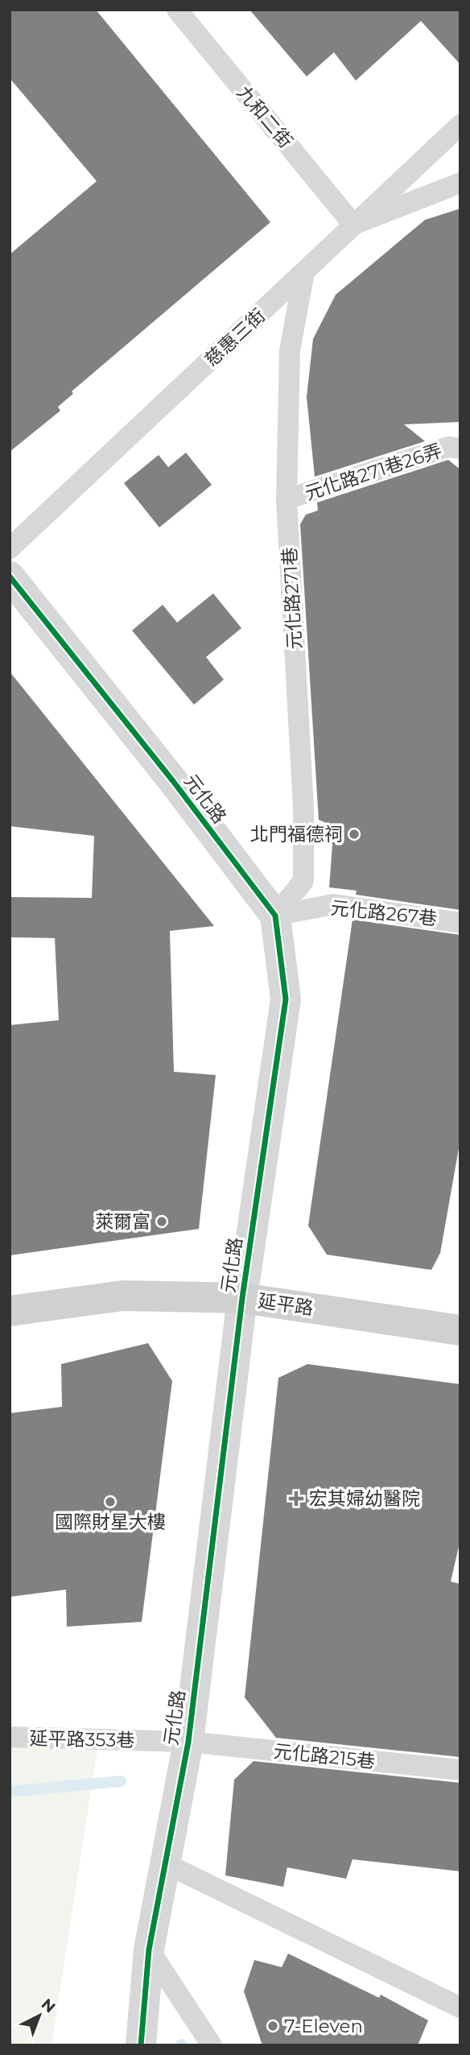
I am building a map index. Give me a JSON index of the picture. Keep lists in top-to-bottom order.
{
  "streets": {
    "main road": ["延平路"],
    "street": ["元化路"],
    "lane": [
      "九和二街",
      "慈惠三街",
      "元化路271巷26弄",
      "元化路271巷",
      "元化路267巷",
      "延平路353巷",
      "元化路215巷"
    ]
  },
  "crossings": [
    ["九和二街", "慈惠三街"],
    ["慈惠三街", "元化路271巷"],
    ["元化路271巷26弄", "元化路271巷"],
    ["元化路271巷", "元化路"],
    ["元化路271巷", "元化路267巷"],
    ["元化路", "元化路267巷"],
    ["元化路", "延平路"],
    ["元化路", "延平路353巷"],
    ["元化路", "元化路215巷"],
    ["延平路353巷", "元化路215巷"]
  ],
  "places": {
    "other": [
      "北門福德祠",
      "萊爾富",
      "國際財星大樓",
      "7-Eleven"
    ],
    "health": ["宏其婦幼醫院"]
  },
  "north": "top right"
}
